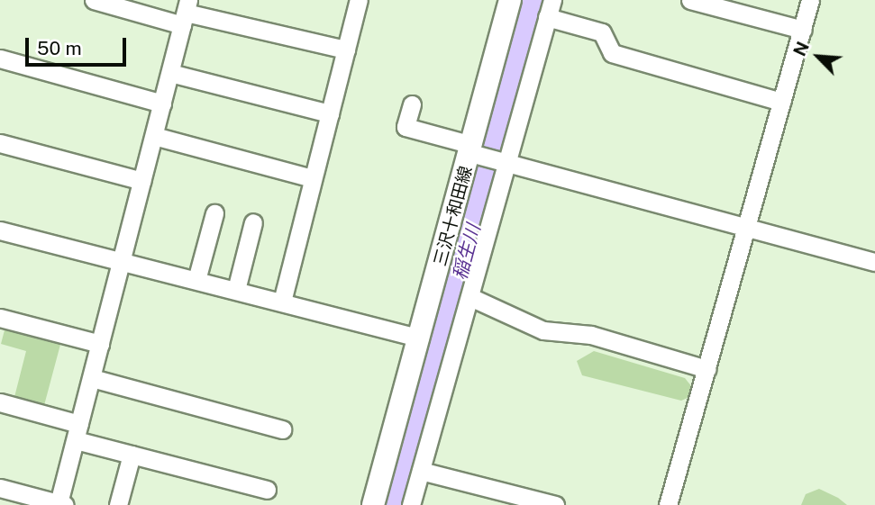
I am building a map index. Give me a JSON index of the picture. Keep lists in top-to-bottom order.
{
  "streets": {
    "main road": ["三沢十和田線"]
  },
  "water": ["稲生川"],
  "scale_bar": "50 m",
  "north": "top left"
}
